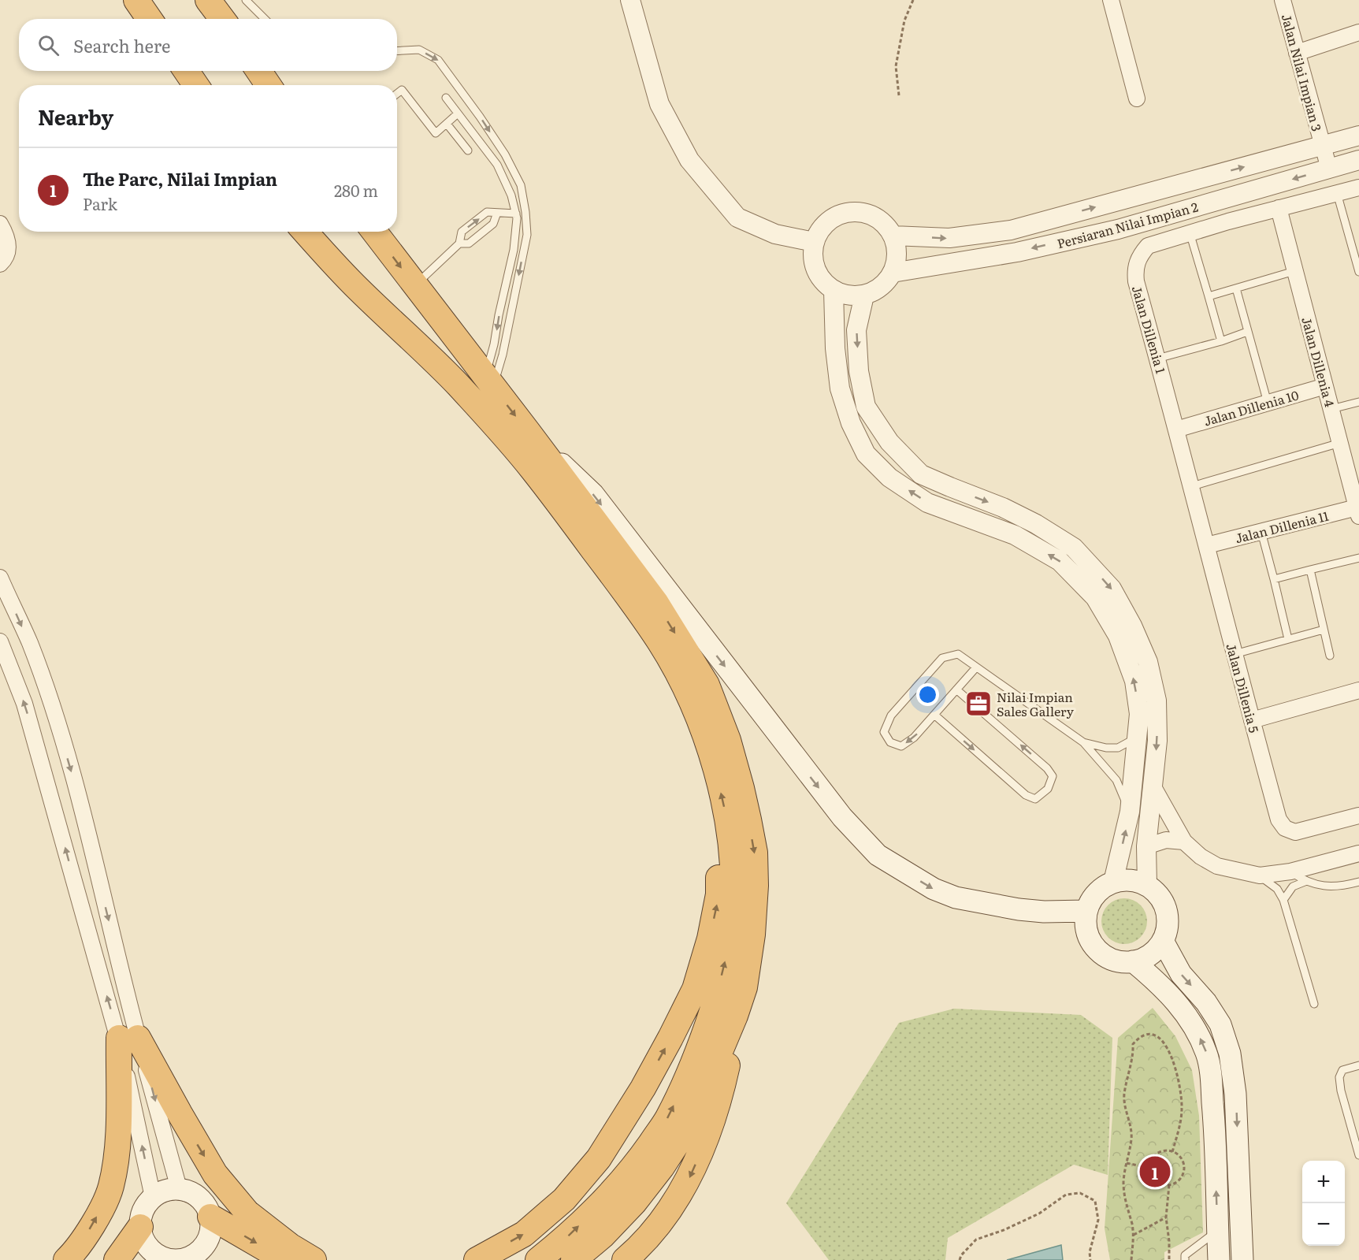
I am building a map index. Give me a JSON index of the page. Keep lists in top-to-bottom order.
{
  "streets": {
    "street": [
      "Jalan Nilai Impian 3",
      "Persiaran Nilai Impian 2",
      "Jalan Dillenia 1",
      "Jalan Dillenia 4",
      "Jalan Dillenia 10",
      "Jalan Dillenia 11",
      "Jalan Dillenia 5"
    ]
  },
  "crossings": [
    ["Jalan Nilai Impian 3", "Persiaran Nilai Impian 2"],
    ["Jalan Dillenia 1", "Jalan Dillenia 4"],
    ["Jalan Dillenia 1", "Jalan Dillenia 10"],
    ["Jalan Dillenia 1", "Jalan Dillenia 11"],
    ["Jalan Dillenia 1", "Jalan Dillenia 5"],
    ["Jalan Dillenia 4", "Jalan Dillenia 10"],
    ["Jalan Dillenia 4", "Jalan Dillenia 11"],
    ["Jalan Dillenia 11", "Jalan Dillenia 5"]
  ],
  "places": {
    "office": ["Nilai Impian Sales Gallery"]
  },
  "page": {
    "search": "Search here",
    "heading": "Nearby",
    "list": [
      {
        "mark": "1",
        "name": "The Parc, Nilai Impian",
        "note": "Park",
        "value": "280 m"
      }
    ],
    "pins": "1",
    "map_buttons": ["+", "−"]
  }
}
